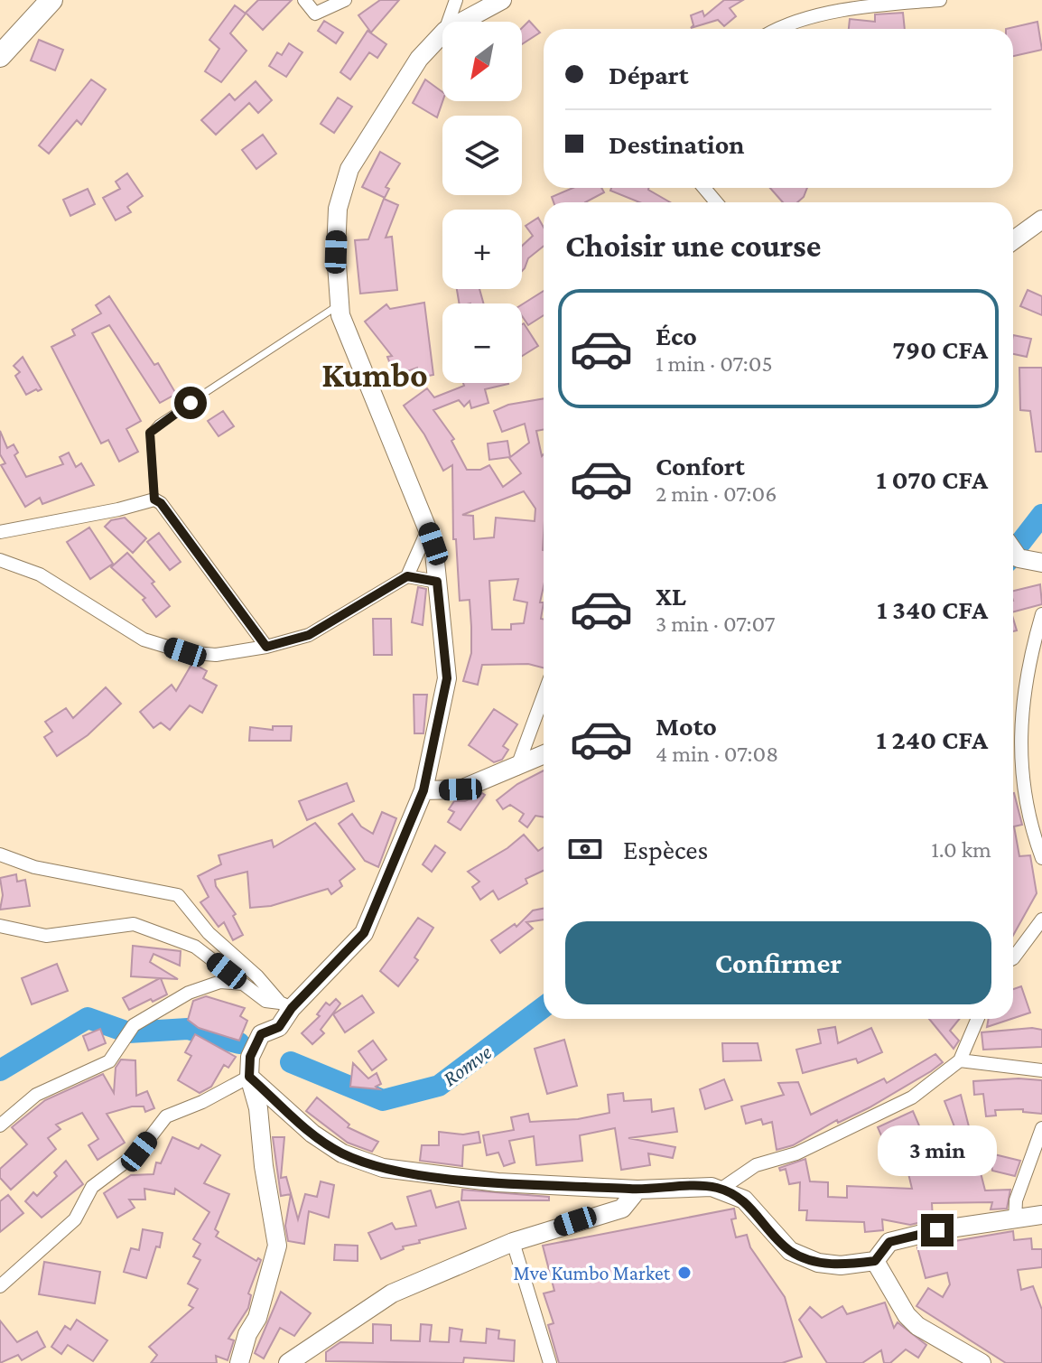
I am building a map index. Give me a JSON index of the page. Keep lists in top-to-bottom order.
{
  "districts": ["Kumbo"],
  "water": ["Romve"],
  "places": ["Mve Kumbo Market"],
  "north": "bottom left",
  "page": {
    "map_buttons": ["+", "−"],
    "banner": ["Départ", "Destination"],
    "heading": "Choisir une course",
    "list": [
      {
        "name": "Éco",
        "note": "1 min · 07:05",
        "value": "790 CFA"
      },
      {
        "name": "Confort",
        "note": "2 min · 07:06",
        "value": "1 070 CFA"
      },
      {
        "name": "XL",
        "note": "3 min · 07:07",
        "value": "1 340 CFA"
      },
      {
        "name": "Moto",
        "note": "4 min · 07:08",
        "value": "1 240 CFA"
      }
    ],
    "pay": ["Espèces", "1.0 km"],
    "buttons": "Confirmer",
    "bubble": "3 min"
  }
}
